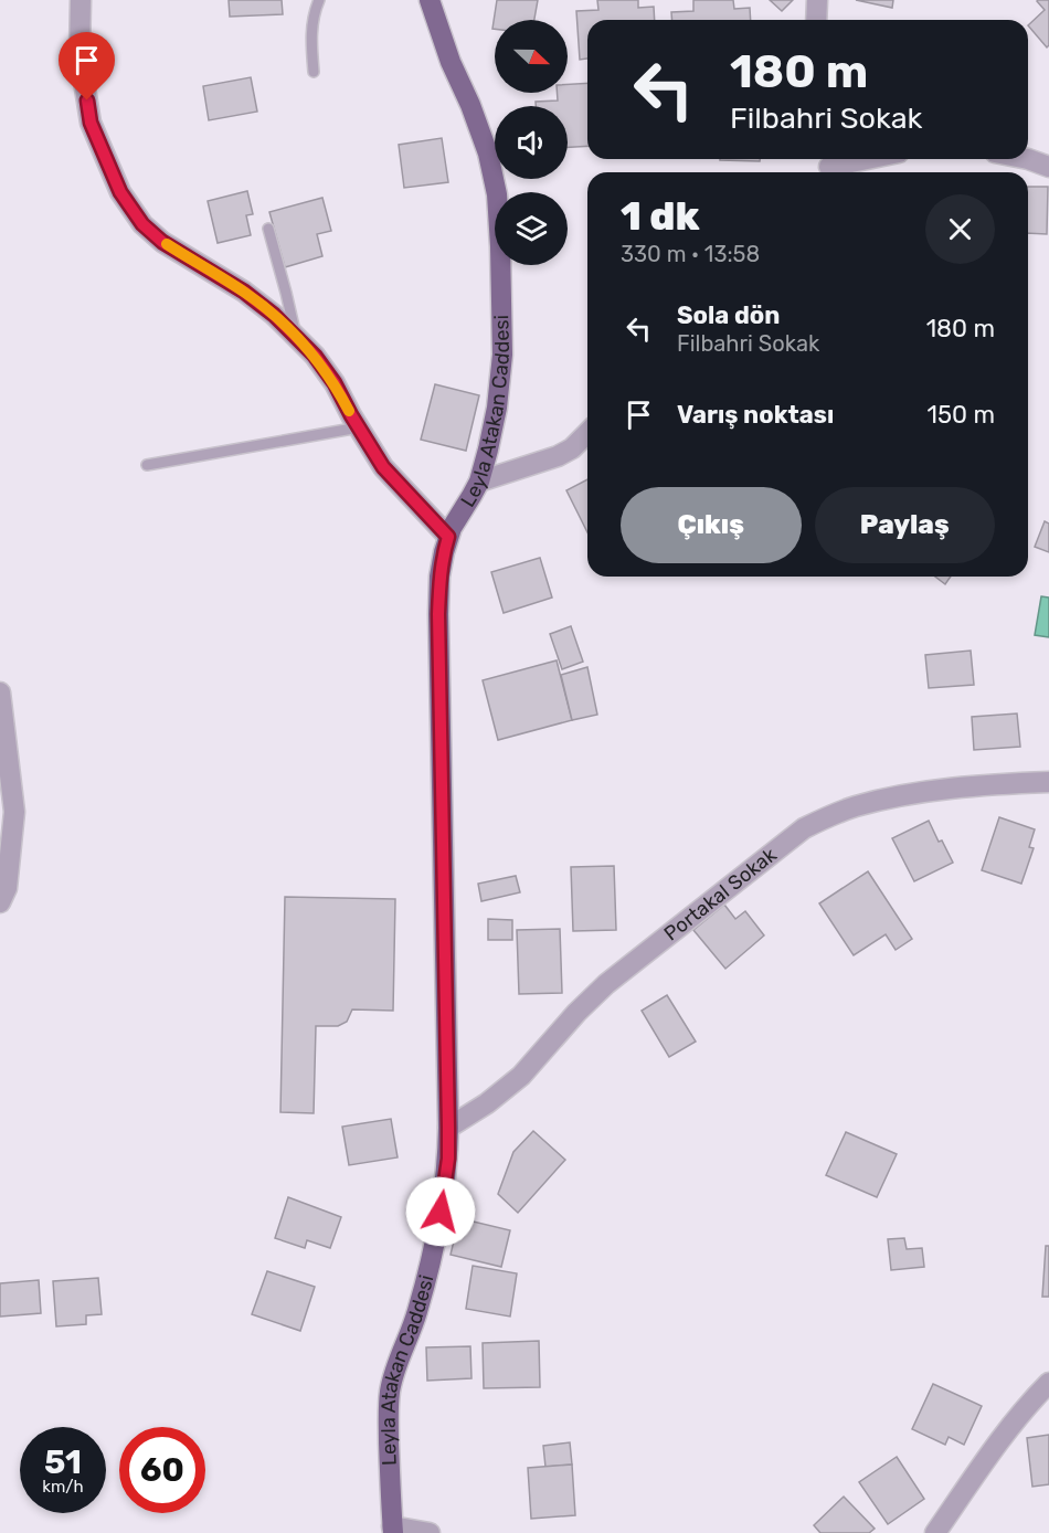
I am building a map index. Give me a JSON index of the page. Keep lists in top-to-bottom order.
{
  "streets": {
    "main road": ["Leyla Atakan Caddesi"],
    "street": ["Portakal Sokak"]
  },
  "crossings": [
    ["Leyla Atakan Caddesi", "Portakal Sokak"]
  ],
  "north": "right",
  "page": {
    "turn": ["180 m", "Filbahri Sokak"],
    "heading": ["1 dk", "330 m · 13:58"],
    "list": [
      {
        "name": "Sola dön",
        "note": "Filbahri Sokak",
        "value": "180 m"
      },
      {
        "name": "Varış noktası",
        "value": "150 m"
      }
    ],
    "buttons": ["Çıkış", "Paylaş"],
    "speed": "51 km/h",
    "limit": "60"
  }
}
